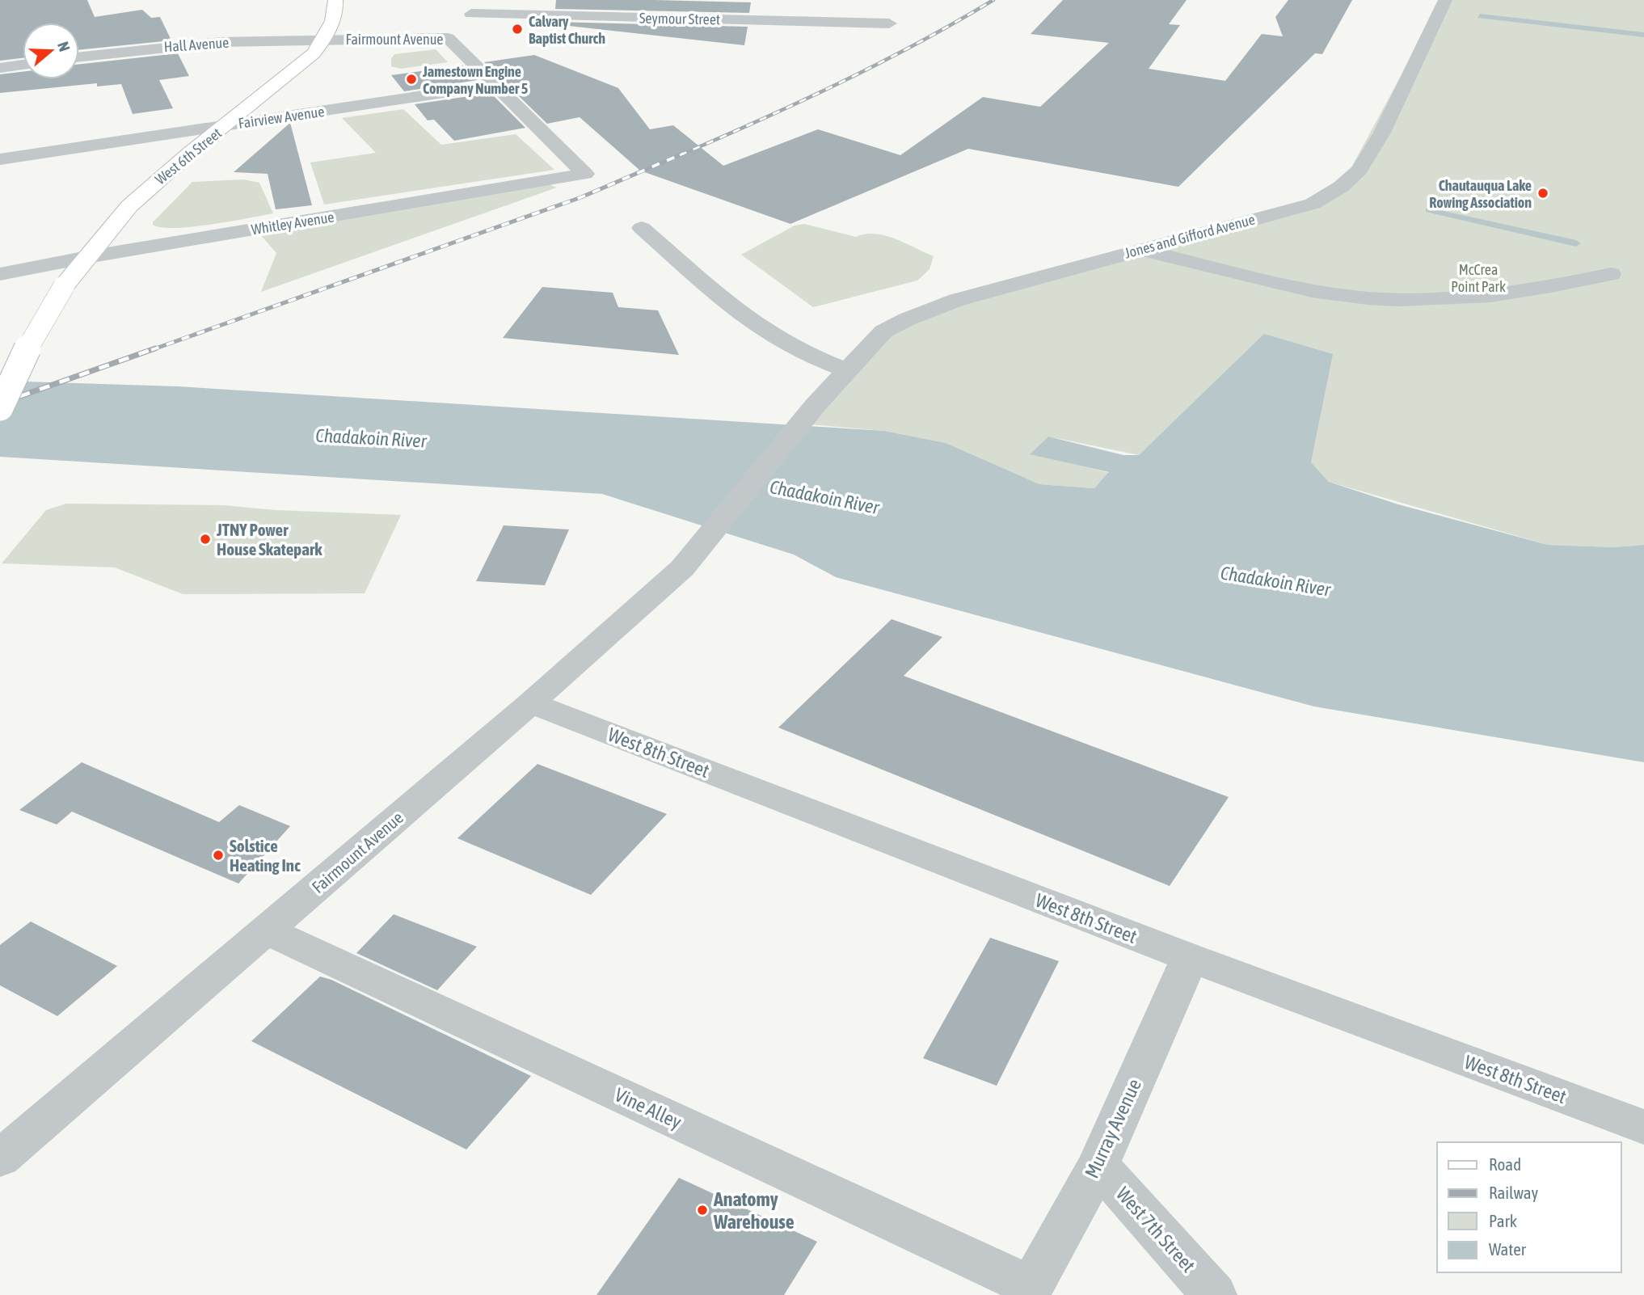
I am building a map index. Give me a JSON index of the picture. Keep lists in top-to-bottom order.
{
  "streets": {
    "main road": ["Fairmount Avenue", "West 6th Street"],
    "street": [
      "Seymour Street",
      "Hall Avenue",
      "Fairview Avenue",
      "Whitley Avenue",
      "Jones and Gifford Avenue",
      "West 8th Street",
      "Vine Alley",
      "Murray Avenue",
      "West 7th Street"
    ]
  },
  "crossings": [
    ["Seymour Street", "Fairmount Avenue"],
    ["Fairmount Avenue", "Hall Avenue"],
    ["Fairmount Avenue", "Fairview Avenue"],
    ["Fairmount Avenue", "West 6th Street"],
    ["Fairmount Avenue", "Whitley Avenue"],
    ["Fairmount Avenue", "Jones and Gifford Avenue"],
    ["Fairmount Avenue", "West 8th Street"],
    ["Fairmount Avenue", "Vine Alley"],
    ["Hall Avenue", "West 6th Street"],
    ["Fairview Avenue", "West 6th Street"],
    ["West 6th Street", "Whitley Avenue"],
    ["West 8th Street", "Murray Avenue"],
    ["Vine Alley", "Murray Avenue"],
    ["Murray Avenue", "West 7th Street"]
  ],
  "water": ["Chadakoin River"],
  "parks": ["McCrea Point Park"],
  "places": [
    "Calvary Baptist Church",
    "Jamestown Engine Company Number 5",
    "Chautauqua Lake Rowing Association",
    "JTNY Power House Skatepark",
    "Solstice Heating Inc",
    "Anatomy Warehouse"
  ],
  "legend": [
    "Road",
    "Railway",
    "Park",
    "Water"
  ],
  "north": "right"
}
